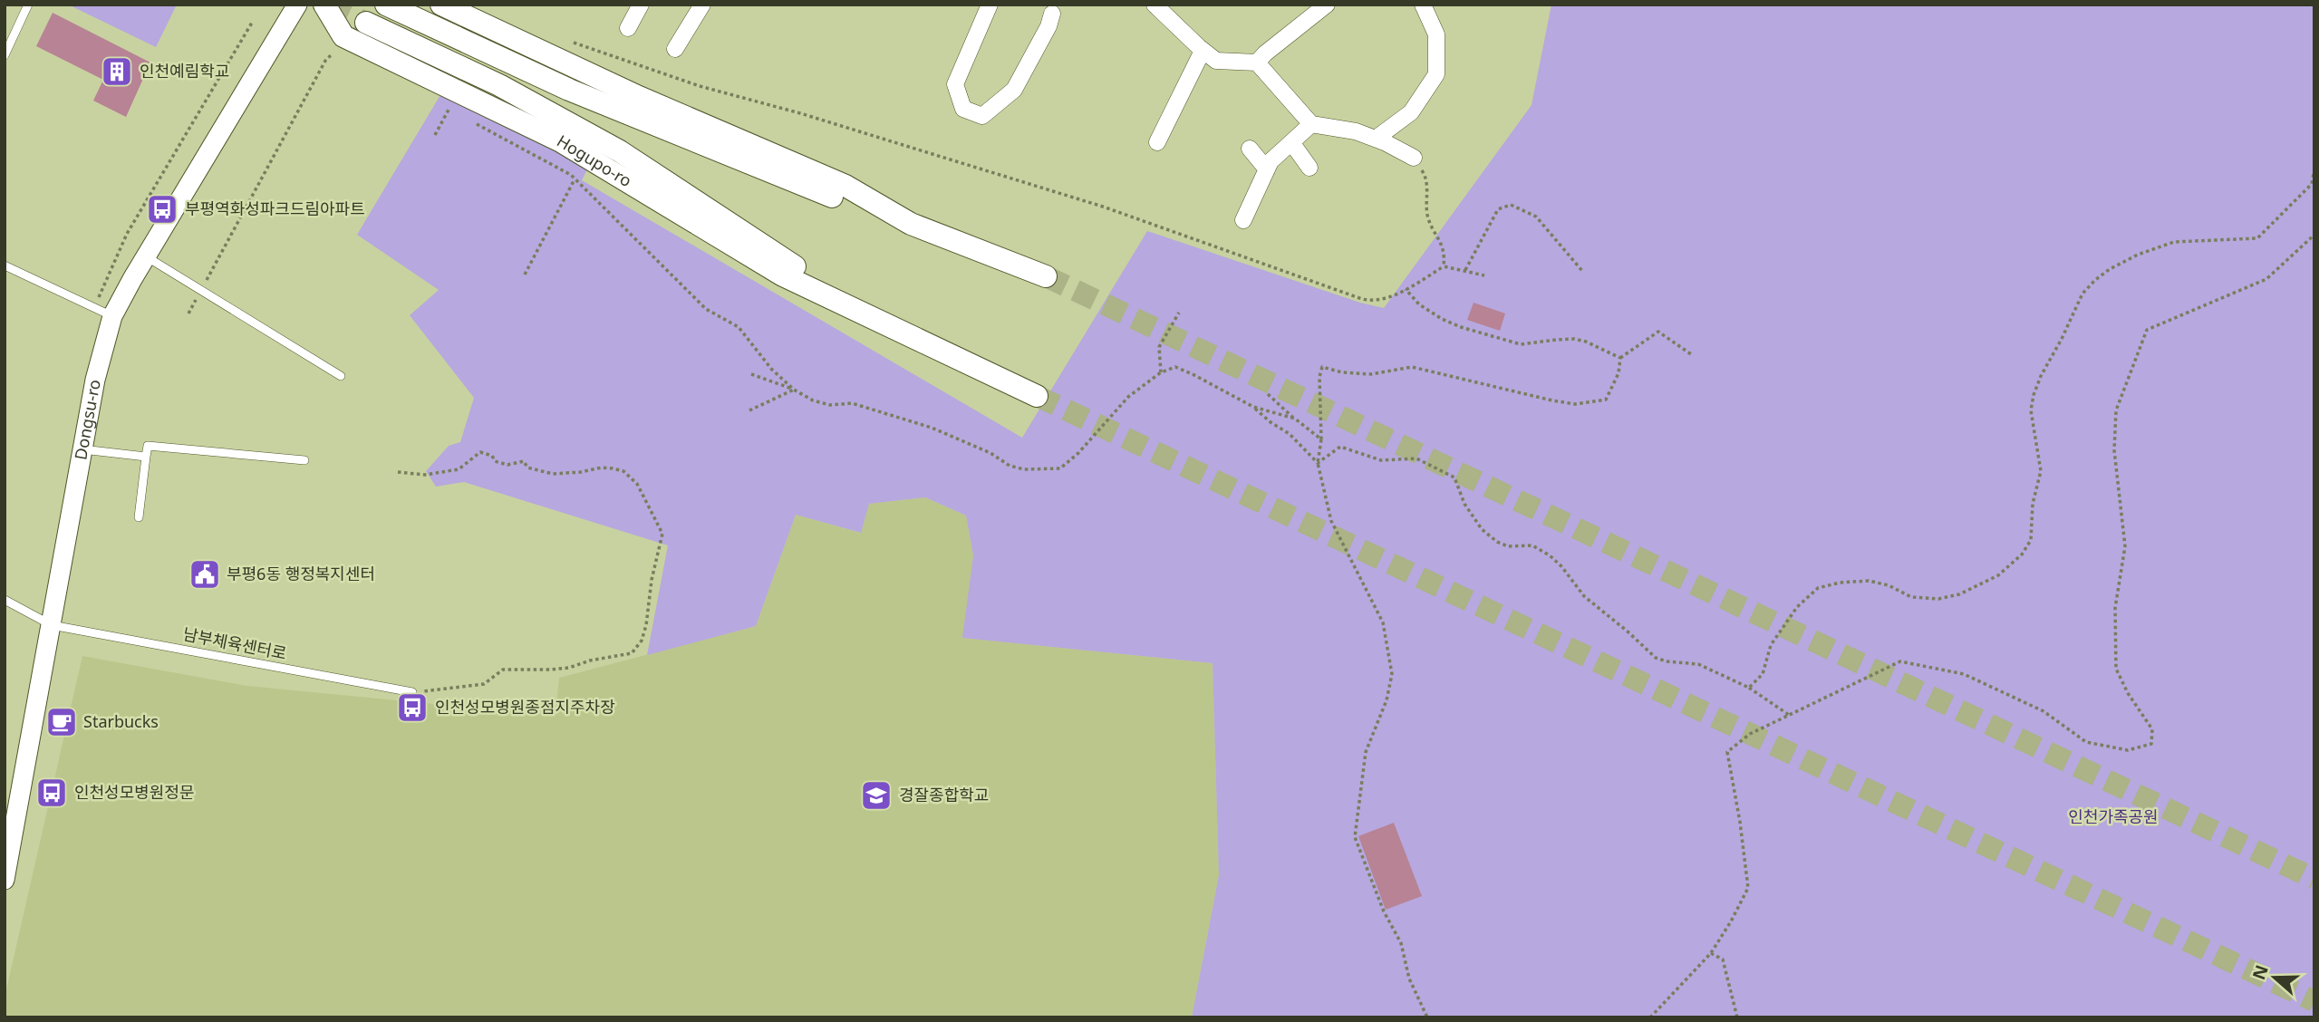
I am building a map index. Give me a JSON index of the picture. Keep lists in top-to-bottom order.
{
  "streets": {
    "main road": ["Hogupo-ro"],
    "street": ["Dongsu-ro"],
    "lane": ["남부체육센터로"]
  },
  "crossings": [
    ["Dongsu-ro", "남부체육센터로"]
  ],
  "parks": ["인천가족공원"],
  "places": {
    "building": ["인천예림학교"],
    "bus stop": ["부평역화성파크드림아파트", "인천성모병원종점지주차장", "인천성모병원정문"],
    "public building": ["부평6동 행정복지센터"],
    "cafe": ["Starbucks"],
    "school or university": ["경잘종합학교"]
  },
  "north": "left"
}
